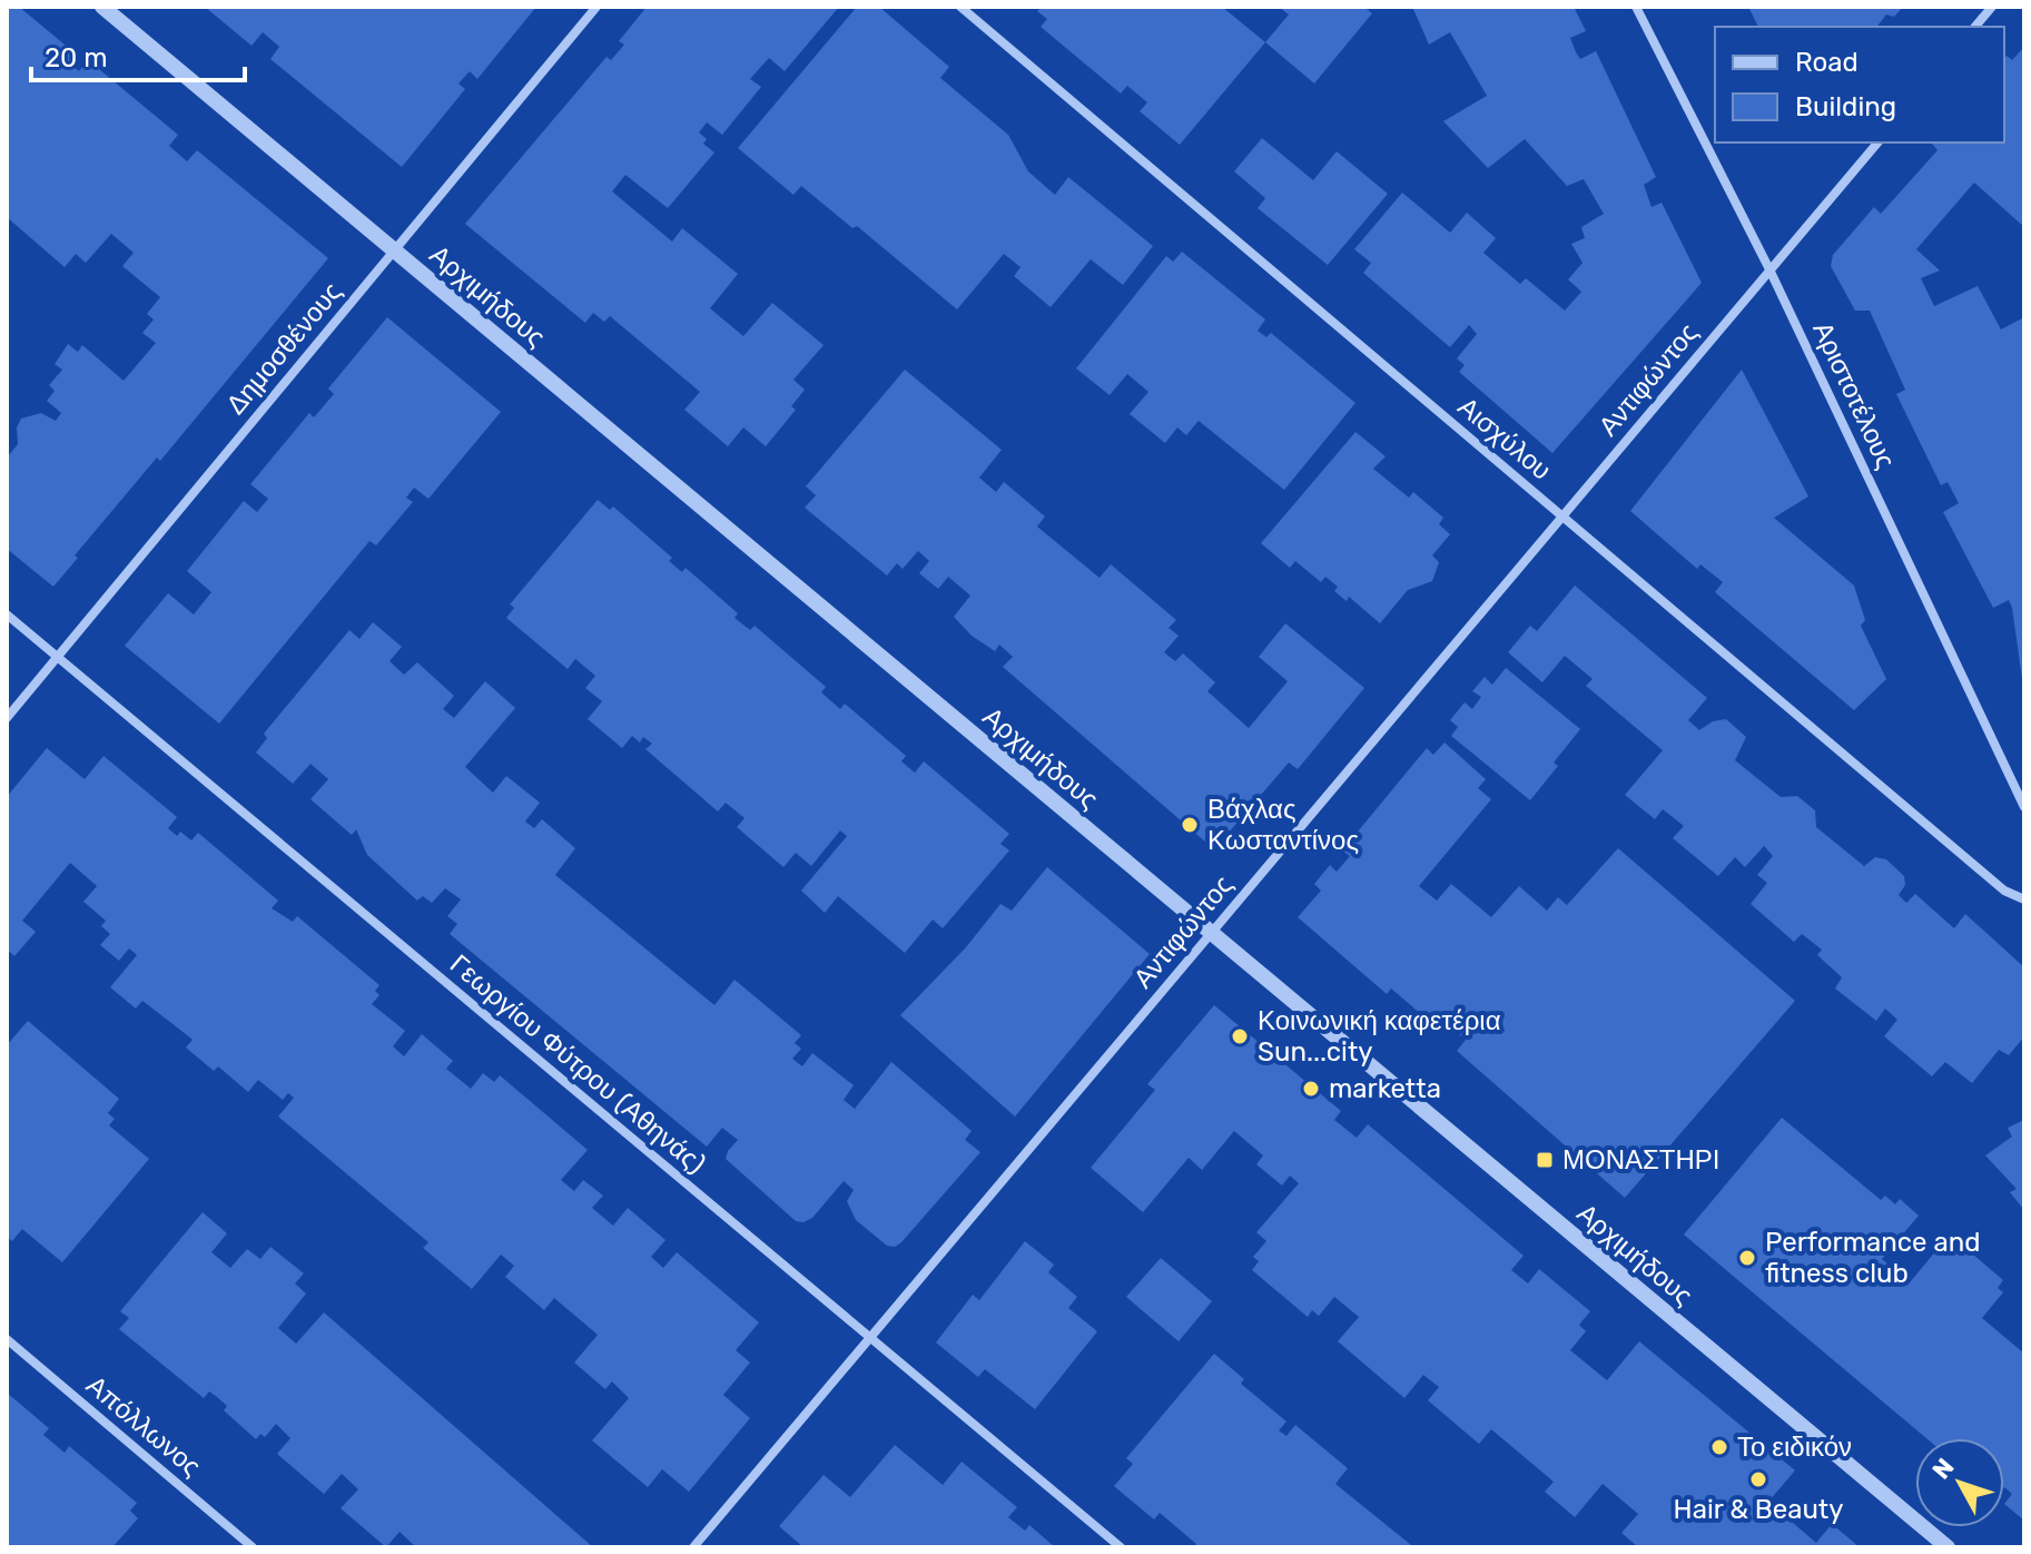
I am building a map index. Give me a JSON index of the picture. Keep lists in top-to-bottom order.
{
  "streets": {
    "street": [
      "Αρχιμήδους",
      "Δημοσθένους",
      "Αντιφώντος",
      "Αριστοτέλους",
      "Αισχύλου",
      "Γεωργίου Φύτρου (Αθηνάς)",
      "Απόλλωνος"
    ]
  },
  "crossings": [
    ["Αρχιμήδους", "Δημοσθένους"],
    ["Αρχιμήδους", "Αντιφώντος"],
    ["Δημοσθένους", "Γεωργίου Φύτρου (Αθηνάς)"],
    ["Αντιφώντος", "Αριστοτέλους"],
    ["Αντιφώντος", "Αισχύλου"],
    ["Αντιφώντος", "Γεωργίου Φύτρου (Αθηνάς)"]
  ],
  "places": {
    "other": [
      "Βάχλας Κωσταντίνος",
      "Κοινωνική καφετέρια Sun...city",
      "marketta",
      "Performance and fitness club",
      "Το ειδικόν",
      "Hair & Beauty"
    ],
    "transit": ["ΜΟΝΑΣΤΗΡΙ"]
  },
  "legend": ["Road", "Building"],
  "scale_bar": "20 m",
  "north": "top left"
}
